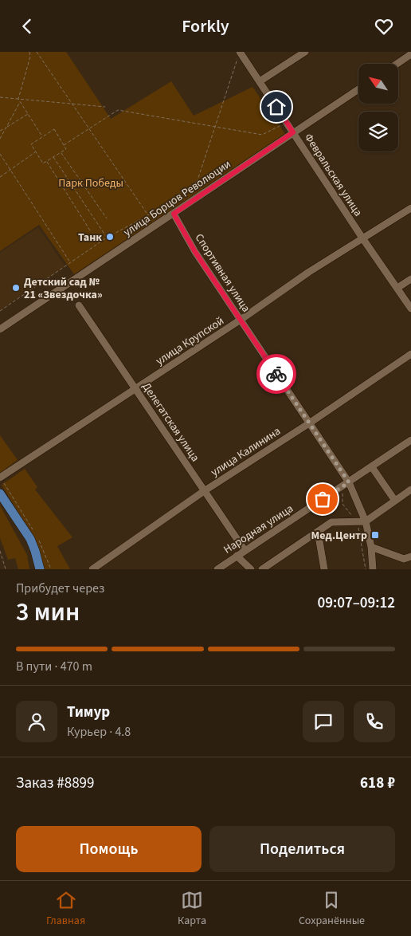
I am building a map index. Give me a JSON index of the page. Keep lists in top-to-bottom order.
{
  "streets": {
    "street": [
      "Февральская улица",
      "улица Борцов Революции",
      "Спортивная улица",
      "улица Крупской",
      "Делегатская улица",
      "улица Калинина",
      "Народная улица"
    ]
  },
  "crossings": [
    ["Февральская улица", "улица Борцов Революции"],
    ["Февральская улица", "улица Крупской"],
    ["улица Борцов Революции", "Спортивная улица"],
    ["Спортивная улица", "улица Крупской"],
    ["Спортивная улица", "улица Калинина"],
    ["Спортивная улица", "Народная улица"],
    ["улица Крупской", "Делегатская улица"],
    ["Делегатская улица", "улица Калинина"],
    ["Делегатская улица", "Народная улица"]
  ],
  "parks": ["Парк Победы"],
  "places": {
    "other": ["Танк", "Детский сад № 21 «Звездочка»"],
    "transit": ["Мед.Центр"]
  },
  "north": "top left",
  "page": {
    "header": "Forkly",
    "heading": ["3 мин", "Прибудет через", "09:07–09:12"],
    "panel": [
      "Тимур",
      "Курьер · 4.8",
      "Заказ #8899",
      "618 ₽"
    ],
    "bar": "В пути · 470 m",
    "buttons": ["Помощь", "Поделиться"],
    "tabs": ["Главная", "Карта", "Сохранённые"]
  }
}
